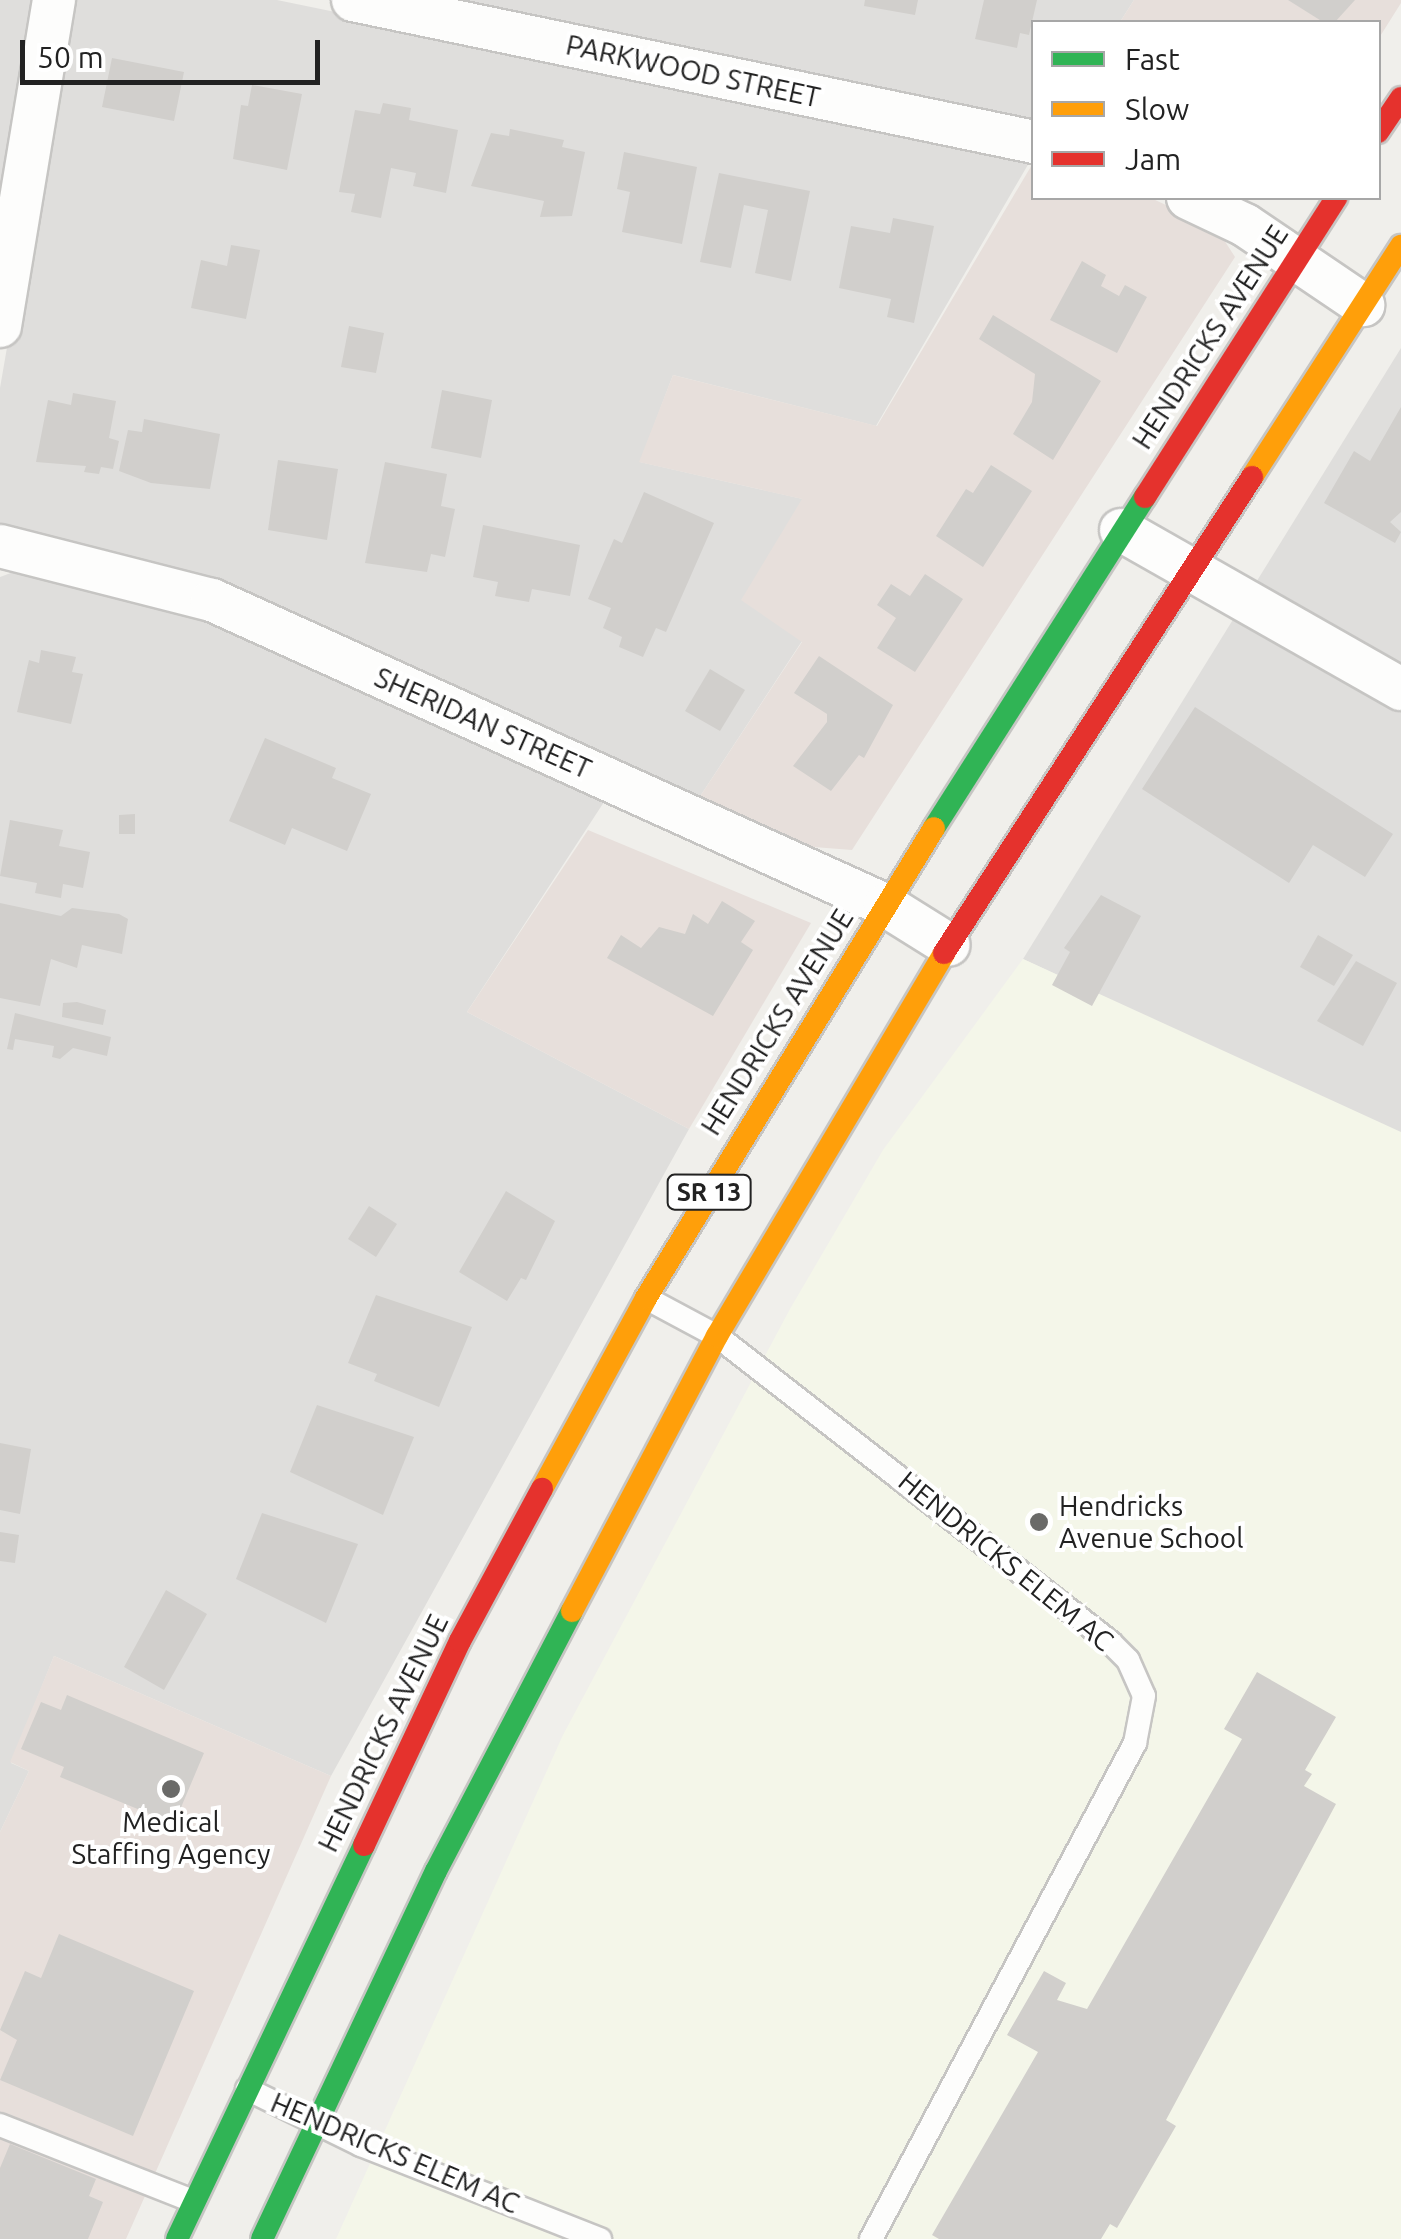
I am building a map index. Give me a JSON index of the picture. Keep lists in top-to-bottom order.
{
  "streets": {
    "main road": ["HENDRICKS AVENUE", "SR 13"],
    "street": ["PARKWOOD STREET", "SHERIDAN STREET"],
    "lane": ["HENDRICKS ELEM AC"]
  },
  "crossings": [
    ["HENDRICKS AVENUE", "SHERIDAN STREET"],
    ["HENDRICKS AVENUE", "HENDRICKS ELEM AC"],
    ["SHERIDAN STREET", "SR 13"],
    ["SR 13", "HENDRICKS ELEM AC"]
  ],
  "places": ["Hendricks Avenue School", "Medical Staffing Agency"],
  "legend": ["Fast", "Slow", "Jam"],
  "scale_bar": "50 m"
}
